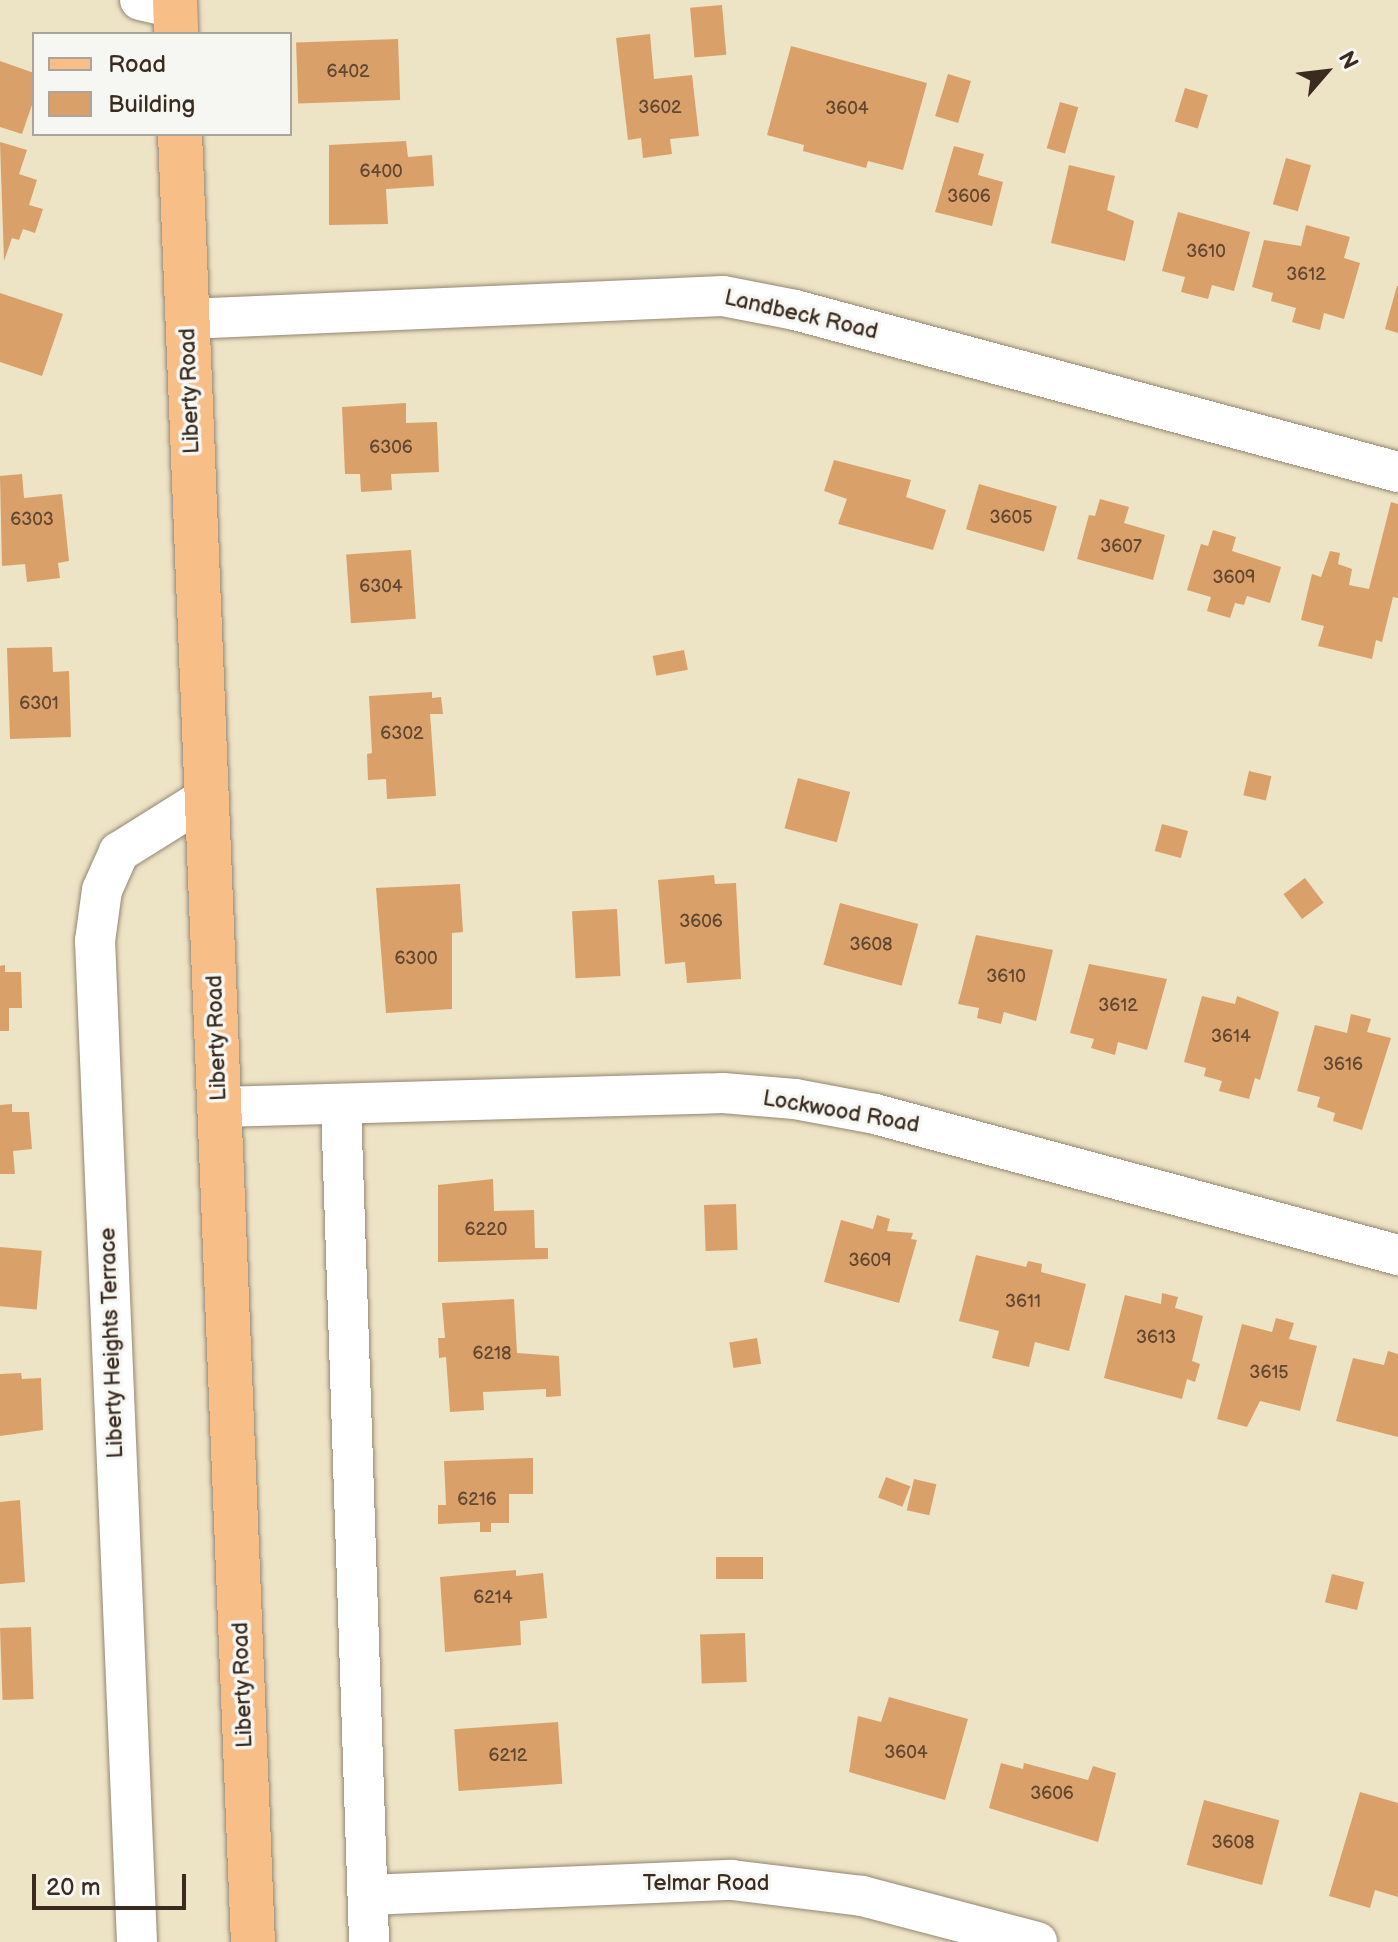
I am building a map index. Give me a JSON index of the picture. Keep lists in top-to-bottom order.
{
  "streets": {
    "main road": ["Liberty Road"],
    "street": [
      "Landbeck Road",
      "Lockwood Road",
      "Liberty Heights Terrace",
      "Telmar Road"
    ]
  },
  "crossings": [
    ["Landbeck Road", "Liberty Road"],
    ["Liberty Road", "Lockwood Road"],
    ["Liberty Road", "Liberty Heights Terrace"]
  ],
  "house_numbers": [
    "6402",
    "3602",
    "3604",
    "6400",
    "3606",
    "3610",
    "3612",
    "6306",
    "3605",
    "6303",
    "3607",
    "3609",
    "6304",
    "6301",
    "6302",
    "3606",
    "3608",
    "6300",
    "3610",
    "3612",
    "3614",
    "3616",
    "6220",
    "3609",
    "3611",
    "3613",
    "6218",
    "3615",
    "6216",
    "6214",
    "3604",
    "6212",
    "3606",
    "3608"
  ],
  "legend": ["Road", "Building"],
  "scale_bar": "20 m",
  "north": "top right"
}
